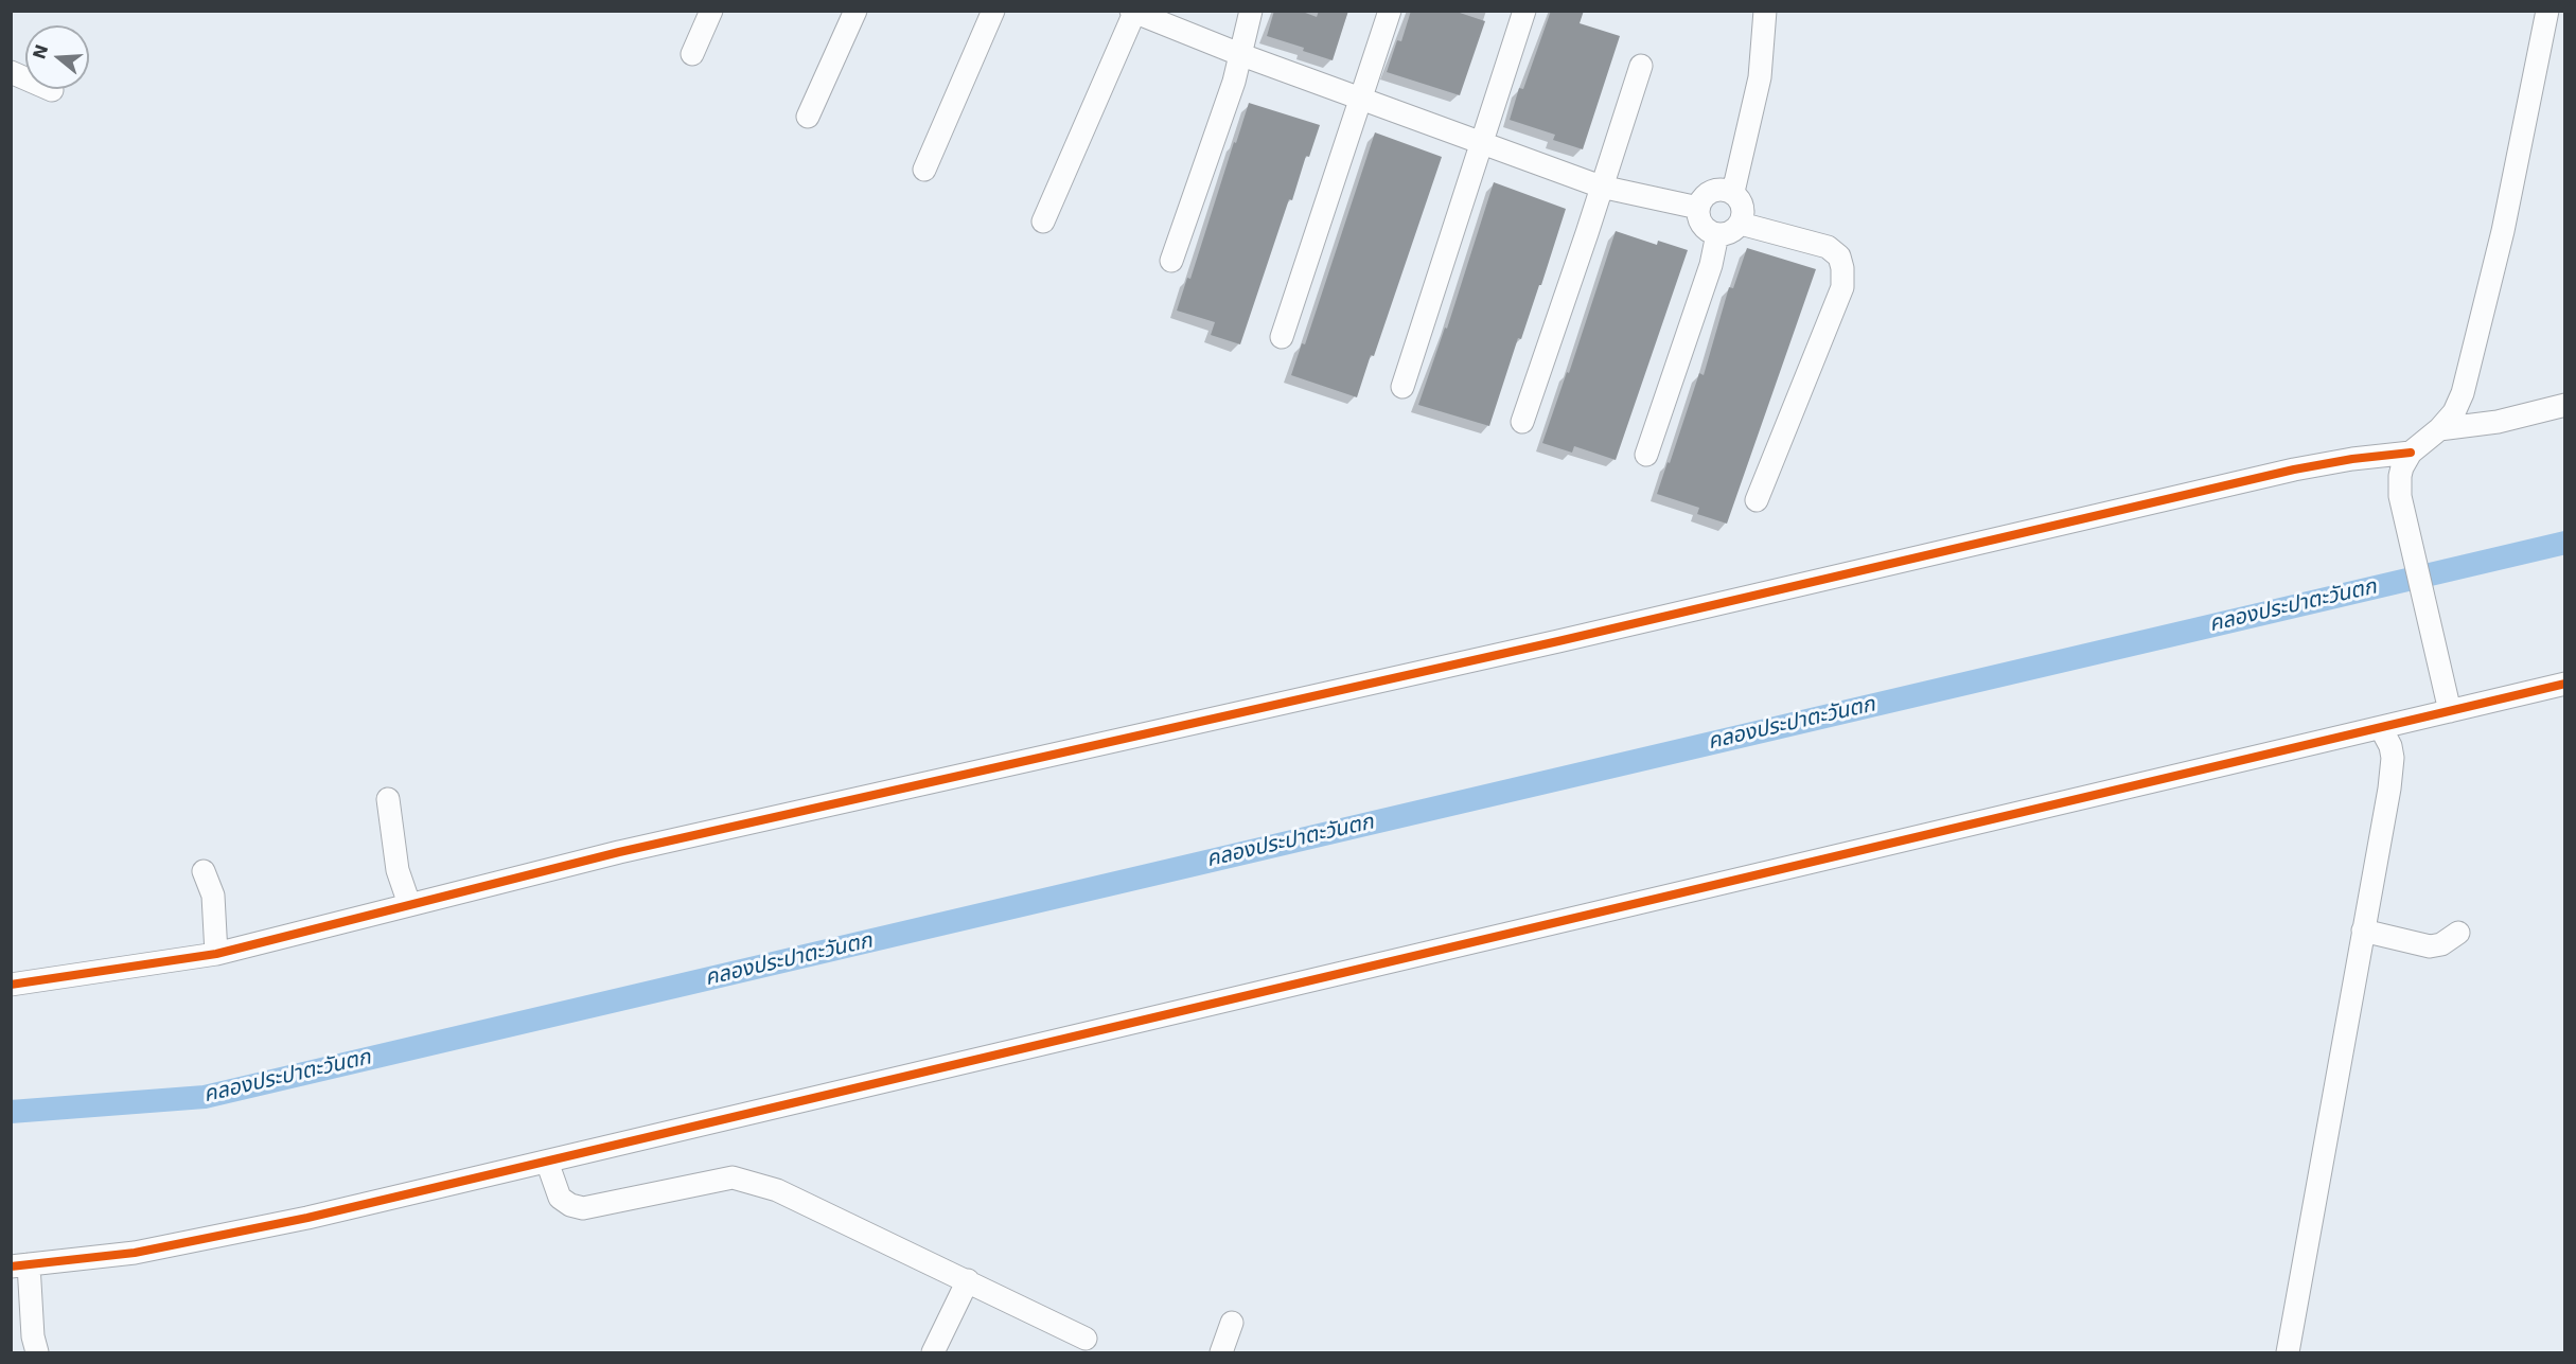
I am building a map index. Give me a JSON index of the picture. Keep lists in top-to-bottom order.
{
  "water": ["คลองประปาตะวันตก"],
  "north": "left"
}
